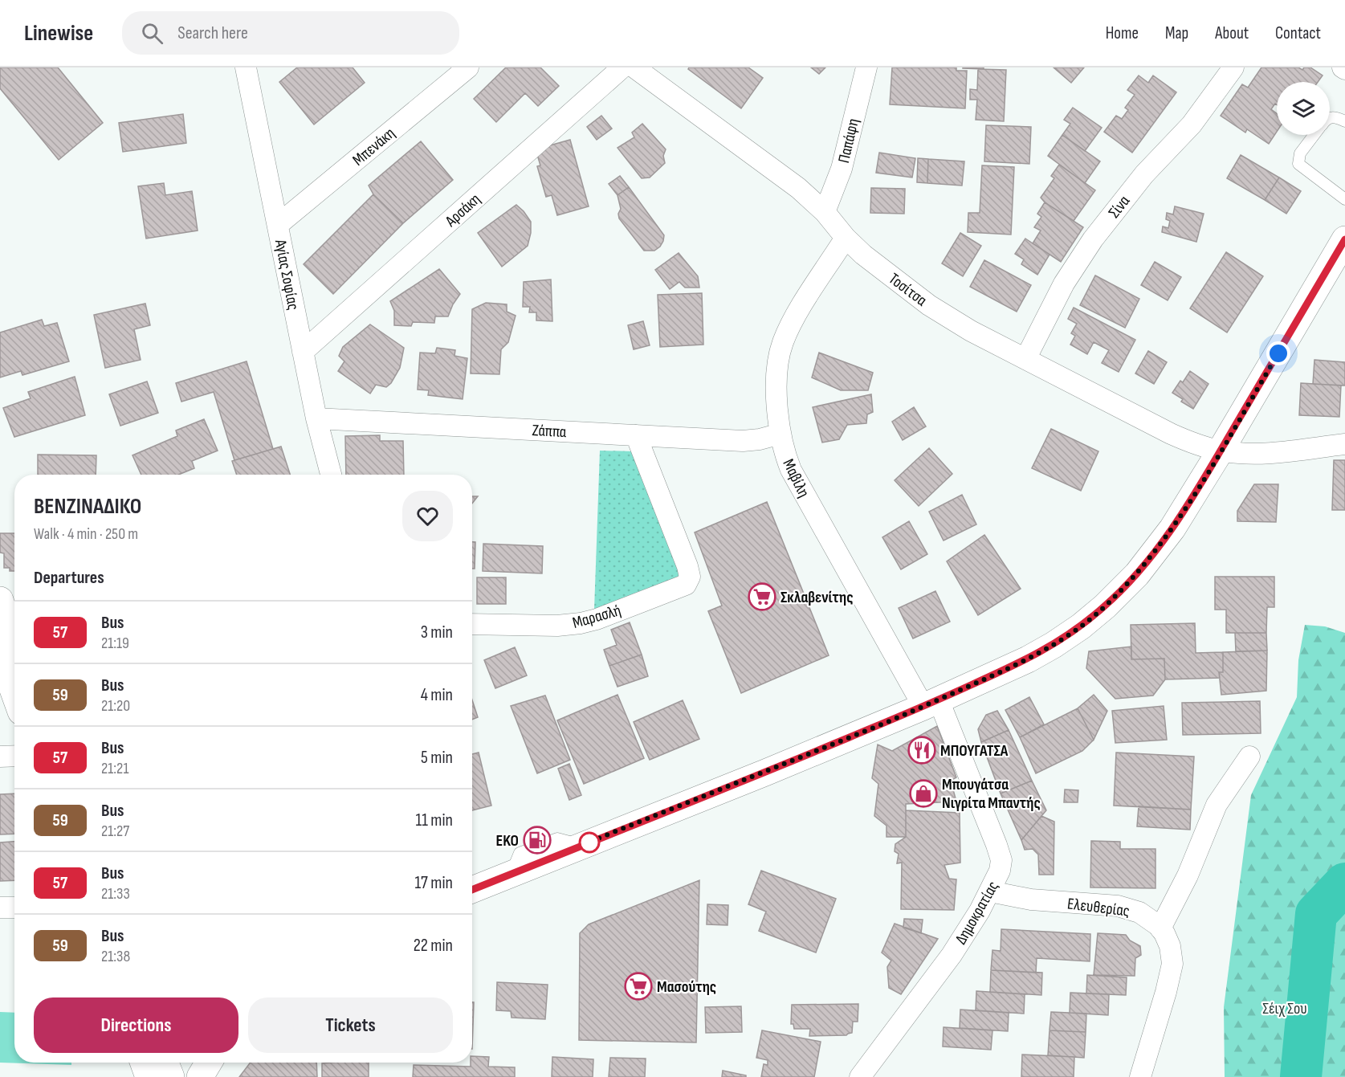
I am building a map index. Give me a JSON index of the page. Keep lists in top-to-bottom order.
{
  "streets": {
    "street": [
      "Παπάφη",
      "Μπενάκη",
      "Σίνα",
      "Αρσάκη",
      "Αγίας Σοφίας",
      "Τοσίτσα",
      "Ζάππα",
      "Μαβίλη",
      "Μαρασλή",
      "Ελευθερίας",
      "Δημοκρατίας"
    ]
  },
  "crossings": [
    ["Παπάφη", "Τοσίτσα"],
    ["Μπενάκη", "Αγίας Σοφίας"],
    ["Σίνα", "Τοσίτσα"],
    ["Αρσάκη", "Αγίας Σοφίας"],
    ["Αγίας Σοφίας", "Ζάππα"],
    ["Τοσίτσα", "Μαβίλη"],
    ["Ζάππα", "Μαβίλη"],
    ["Ζάππα", "Μαρασλή"],
    ["Μαβίλη", "Δημοκρατίας"],
    ["Ελευθερίας", "Δημοκρατίας"]
  ],
  "parks": ["Σέιχ Σου"],
  "places": {
    "supermarket": ["Σκλαβενίτης", "Μασούτης"],
    "restaurant": ["ΜΠΟΥΓΑΤΣΑ"],
    "shop": ["Μπουγάτσα Νιγρίτα Μπαντής"],
    "fuel station": ["EKO"]
  },
  "lines": ["bus line 57"],
  "page": {
    "header": "Linewise",
    "search": "Search here",
    "nav": [
      "Home",
      "Map",
      "About",
      "Contact"
    ],
    "heading": [
      ["ΒΕΝΖΙΝΑΔΙΚΟ", "Walk · 4 min · 250 m"],
      "Departures"
    ],
    "list": [
      {
        "mark": "57",
        "name": "Bus",
        "note": "21:19",
        "value": "3 min"
      },
      {
        "mark": "59",
        "name": "Bus",
        "note": "21:20",
        "value": "4 min"
      },
      {
        "mark": "57",
        "name": "Bus",
        "note": "21:21",
        "value": "5 min"
      },
      {
        "mark": "59",
        "name": "Bus",
        "note": "21:27",
        "value": "11 min"
      },
      {
        "mark": "57",
        "name": "Bus",
        "note": "21:33",
        "value": "17 min"
      },
      {
        "mark": "59",
        "name": "Bus",
        "note": "21:38",
        "value": "22 min"
      }
    ],
    "buttons": ["Directions", "Tickets"]
  }
}
